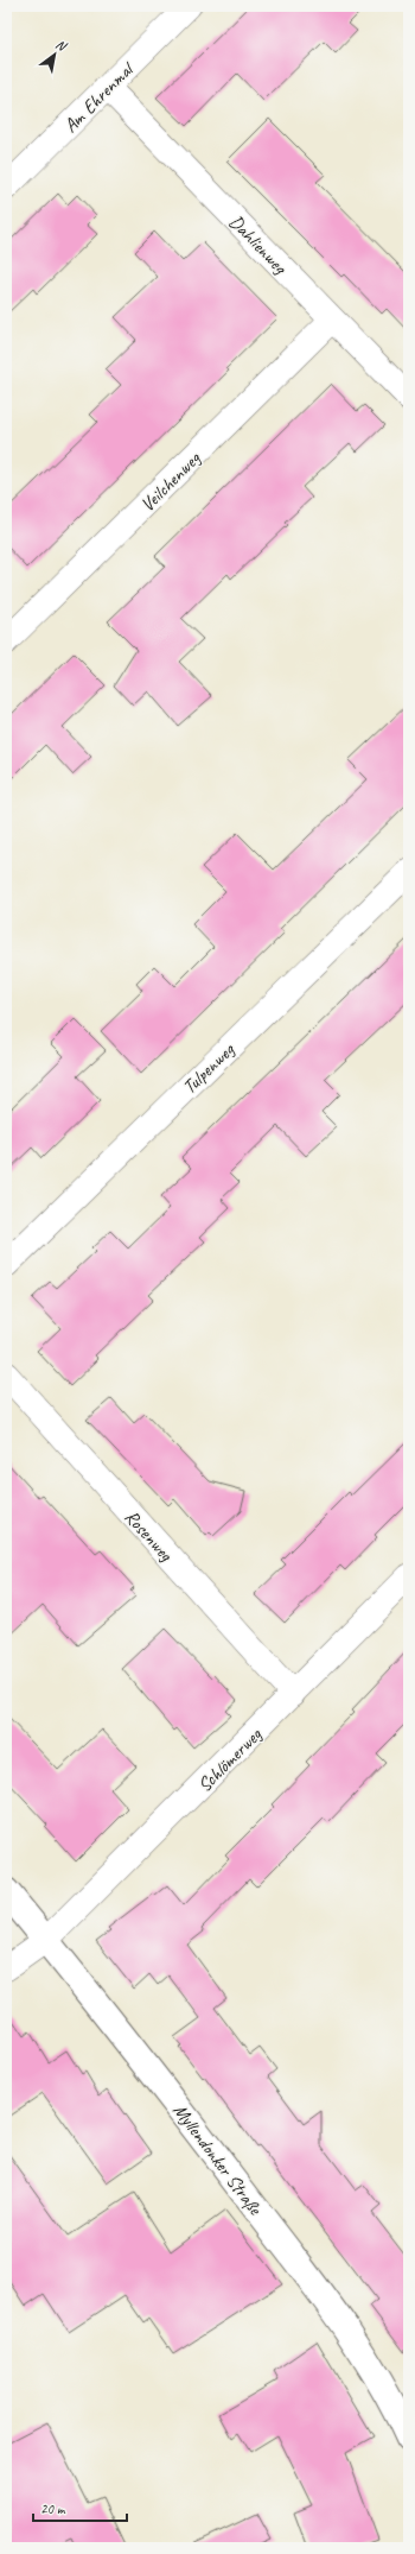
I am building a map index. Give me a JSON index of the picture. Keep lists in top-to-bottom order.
{
  "streets": {
    "street": [
      "Am Ehrenmal",
      "Dahlienweg",
      "Veilchenweg",
      "Tulpenweg",
      "Rosenweg",
      "Schlömerweg",
      "Myllendonker Straße"
    ]
  },
  "crossings": [
    ["Am Ehrenmal", "Dahlienweg"],
    ["Dahlienweg", "Veilchenweg"],
    ["Rosenweg", "Schlömerweg"],
    ["Schlömerweg", "Myllendonker Straße"]
  ],
  "scale_bar": "20 m",
  "north": "top right"
}
